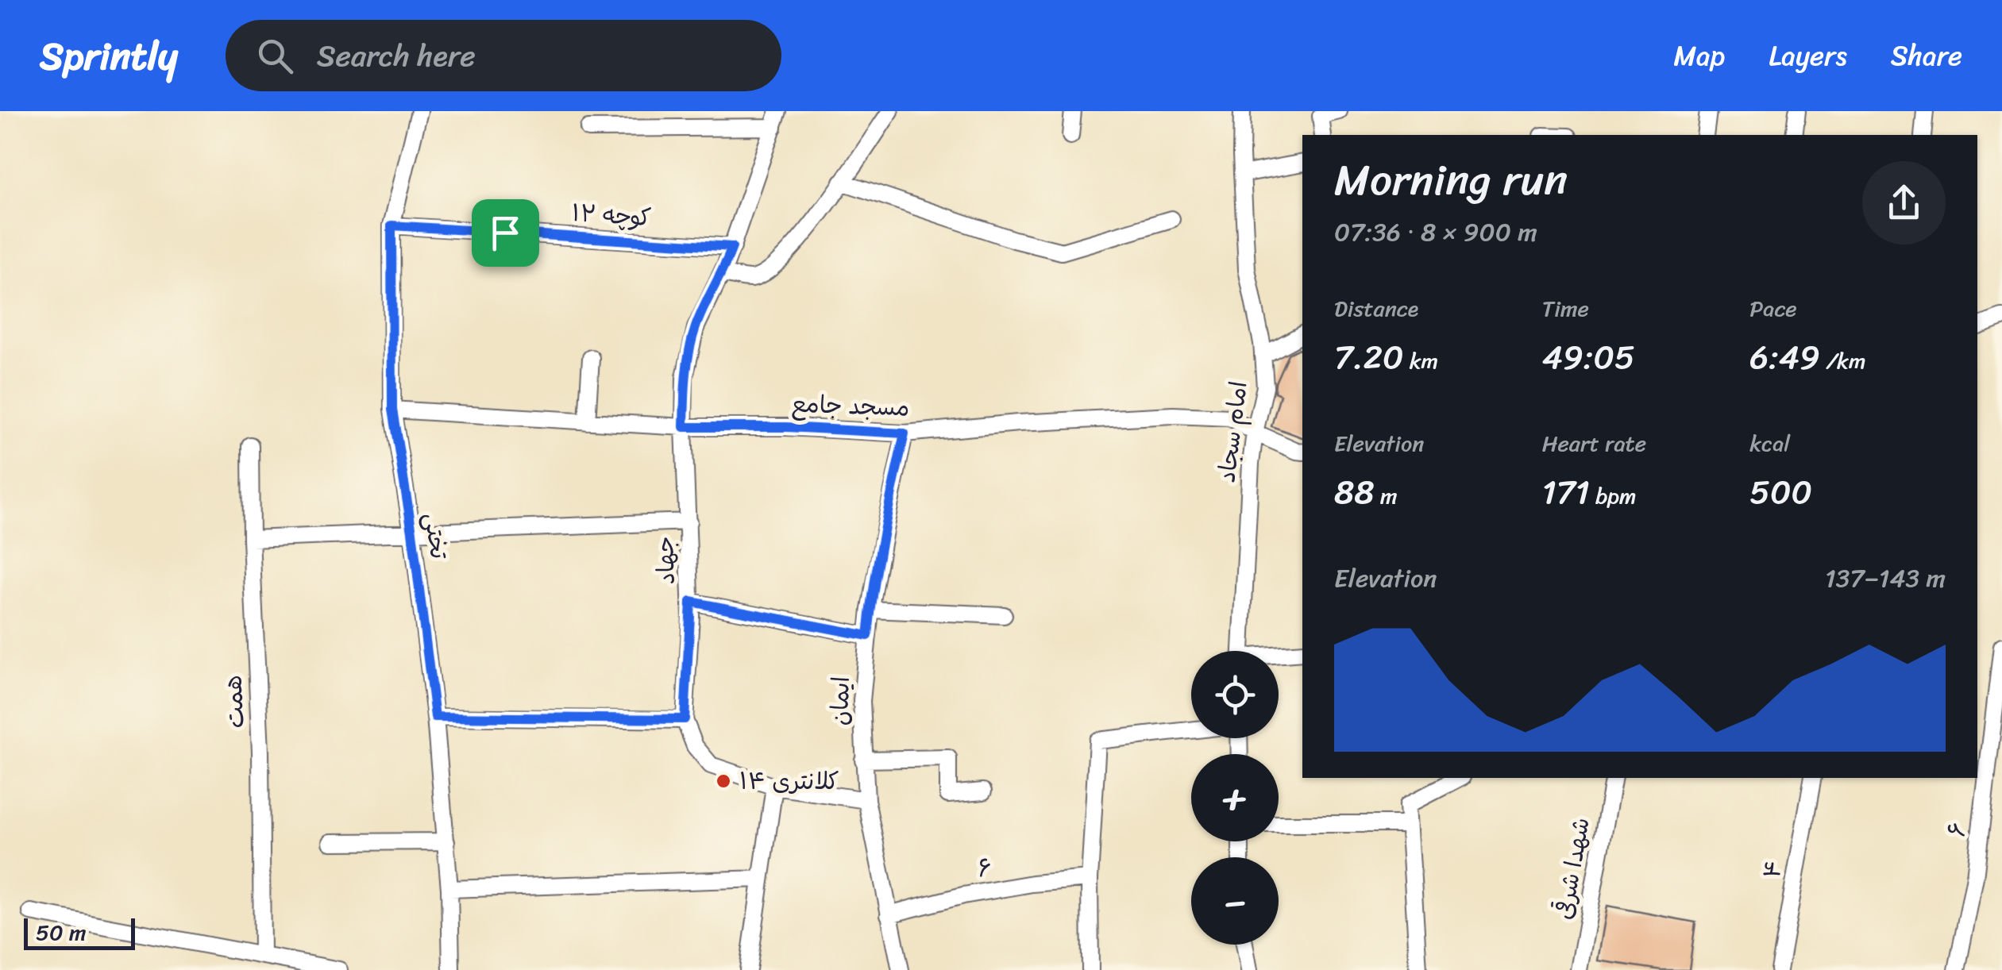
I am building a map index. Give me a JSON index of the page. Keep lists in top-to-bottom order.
{
  "streets": {
    "street": [
      "کوچه ۱۲",
      "مسجد جامع",
      "امام سجاد",
      "تختی",
      "جهاد",
      "ایمان",
      "همت",
      "۶",
      "شهدا شرقی",
      "۴"
    ]
  },
  "crossings": [
    ["کوچه ۱۲", "تختی"],
    ["کوچه ۱۲", "جهاد"],
    ["مسجد جامع", "امام سجاد"],
    ["مسجد جامع", "تختی"],
    ["مسجد جامع", "جهاد"],
    ["مسجد جامع", "ایمان"],
    ["جهاد", "ایمان"],
    ["ایمان", "۶"]
  ],
  "places": ["کلانتری ۱۴"],
  "scale_bar": "50 m",
  "page": {
    "header": "Sprintly",
    "search": "Search here",
    "nav": ["Map", "Layers", "Share"],
    "heading": ["Morning run", "07:36 · 8 × 900 m"],
    "stats": [
      ["Distance", "7.20 km"],
      ["Time", "49:05"],
      ["Pace", "6:49 /km"],
      ["Elevation", "88 m"],
      ["Heart rate", "171 bpm"],
      ["kcal", "500"]
    ],
    "chart": ["Elevation", "137–143 m"],
    "map_buttons": ["+", "−"],
    "scale": "50 m"
  }
}
